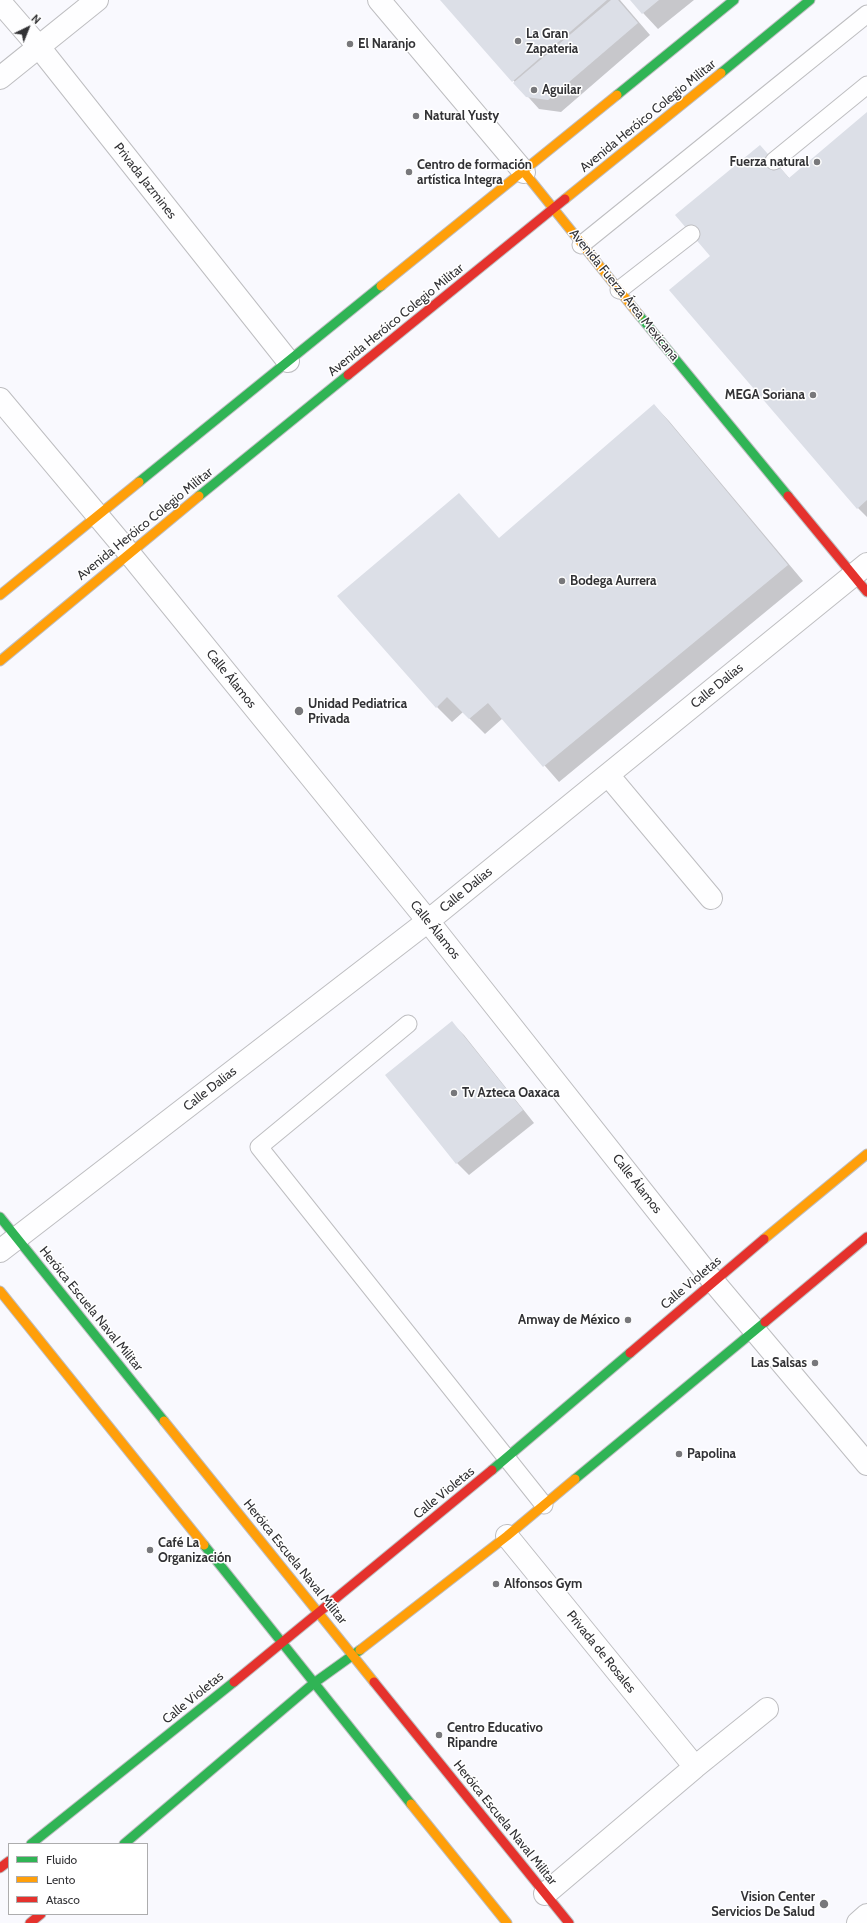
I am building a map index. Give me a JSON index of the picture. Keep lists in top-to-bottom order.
{
  "streets": {
    "street": [
      "Avenida Heróico Colegio Militar",
      "Privada Jazmines",
      "Avenida Fuerza Área Mexicana",
      "Calle Álamos",
      "Calle Dalias",
      "Calle Violetas",
      "Heróica Escuela Naval Militar",
      "Privada de Rosales"
    ]
  },
  "crossings": [
    ["Avenida Heróico Colegio Militar", "Avenida Fuerza Área Mexicana"],
    ["Avenida Heróico Colegio Militar", "Calle Álamos"],
    ["Avenida Fuerza Área Mexicana", "Calle Dalias"],
    ["Calle Álamos", "Calle Dalias"],
    ["Calle Álamos", "Calle Violetas"],
    ["Calle Dalias", "Heróica Escuela Naval Militar"],
    ["Calle Violetas", "Heróica Escuela Naval Militar"]
  ],
  "places": [
    "La Gran Zapateria",
    "El Naranjo",
    "Aguilar",
    "Natural Yusty",
    "Fuerza natural",
    "Centro de formación artística Integra",
    "MEGA Soriana",
    "Bodega Aurrera",
    "Unidad Pediatrica Privada",
    "Tv Azteca Oaxaca",
    "Amway de México",
    "Las Salsas",
    "Papolina",
    "Café La Organización",
    "Alfonsos Gym",
    "Centro Educativo Ripandre",
    "Vision Center Servicios De Salud"
  ],
  "legend": ["Fluido", "Lento", "Atasco"],
  "north": "top right"
}
